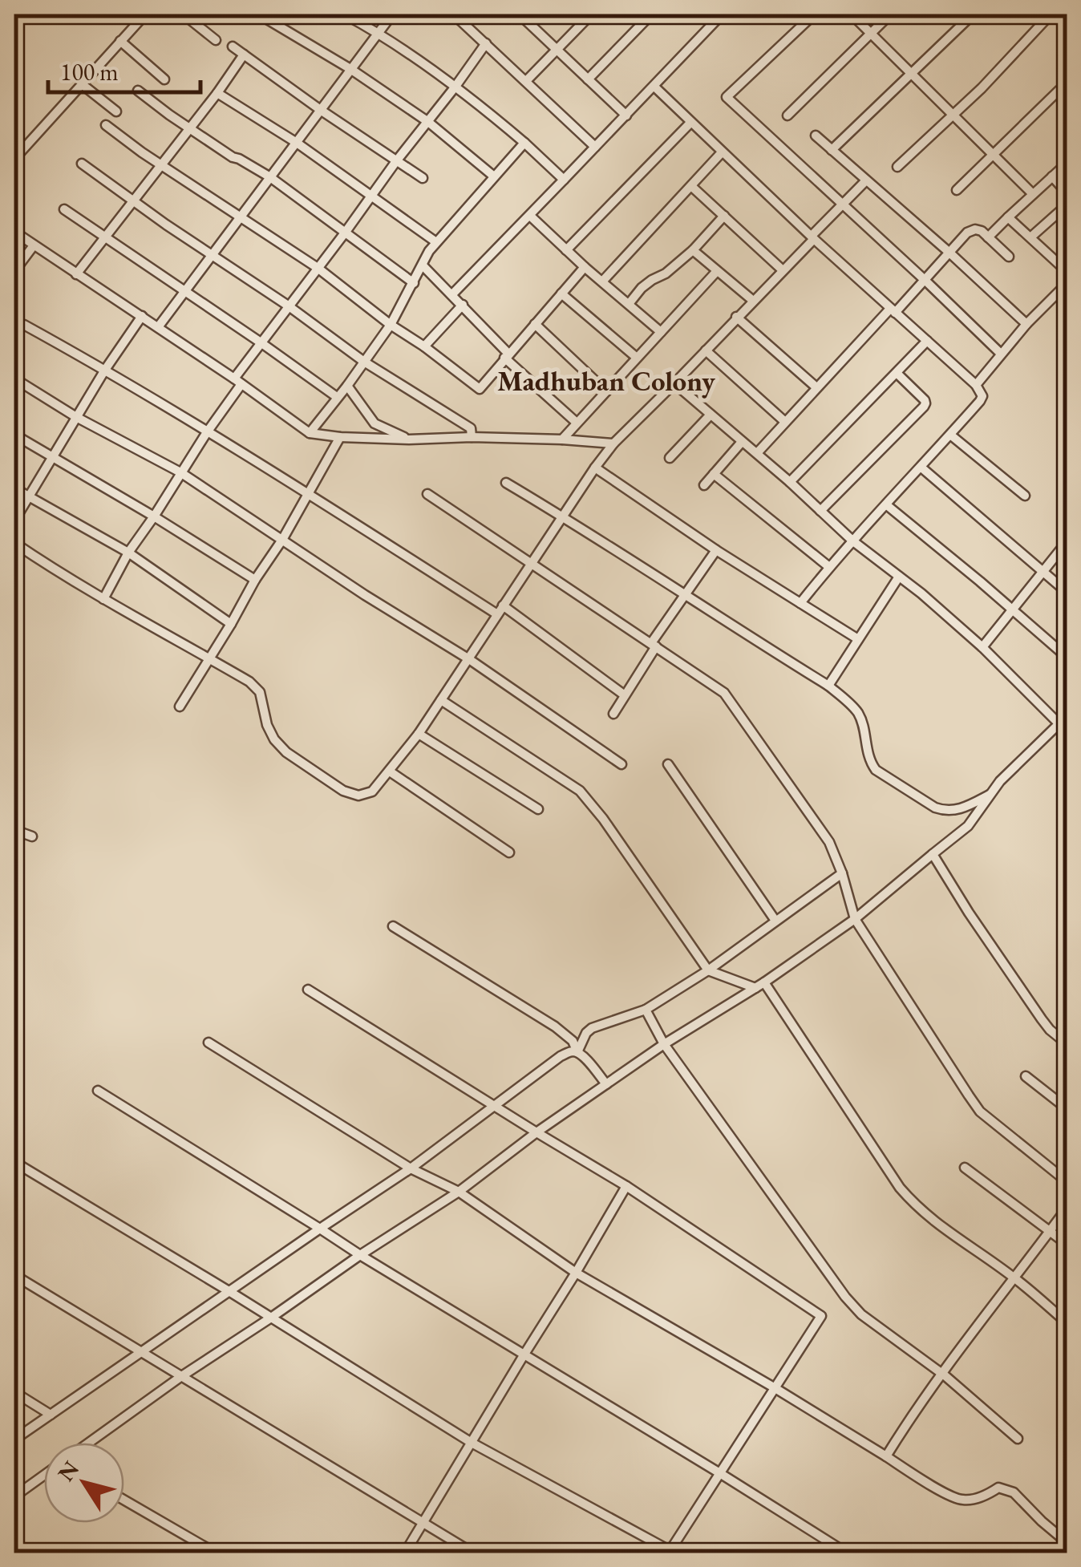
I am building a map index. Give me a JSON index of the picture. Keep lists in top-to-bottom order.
{
  "districts": ["Madhuban Colony"],
  "scale_bar": "100 m",
  "north": "top left"
}
